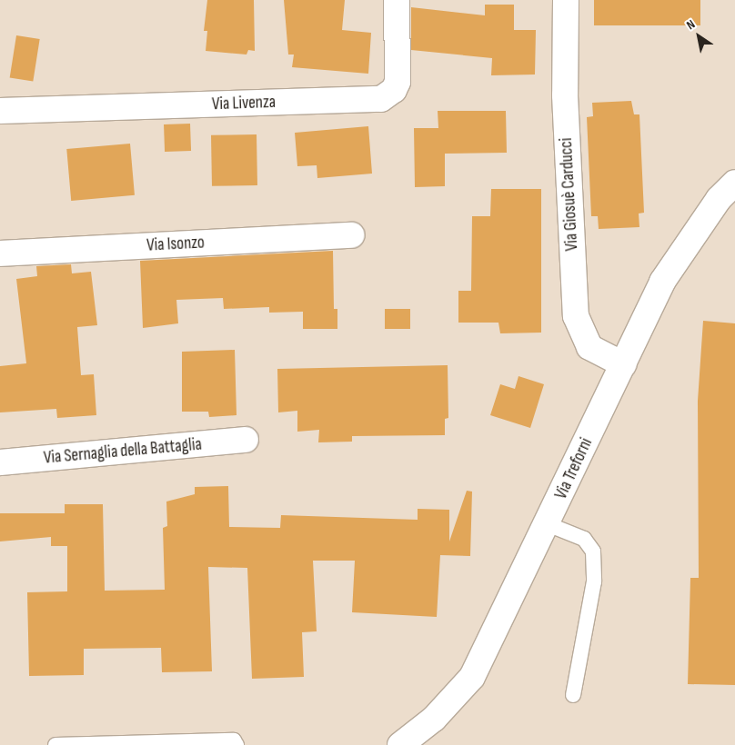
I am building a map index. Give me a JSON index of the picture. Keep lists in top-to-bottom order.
{
  "streets": {
    "street": [
      "Via Livenza",
      "Via Giosuè Carducci",
      "Via Isonzo",
      "Via Sernaglia della Battaglia",
      "Via Treforni"
    ]
  },
  "crossings": [
    ["Via Giosuè Carducci", "Via Treforni"]
  ],
  "north": "top left"
}
